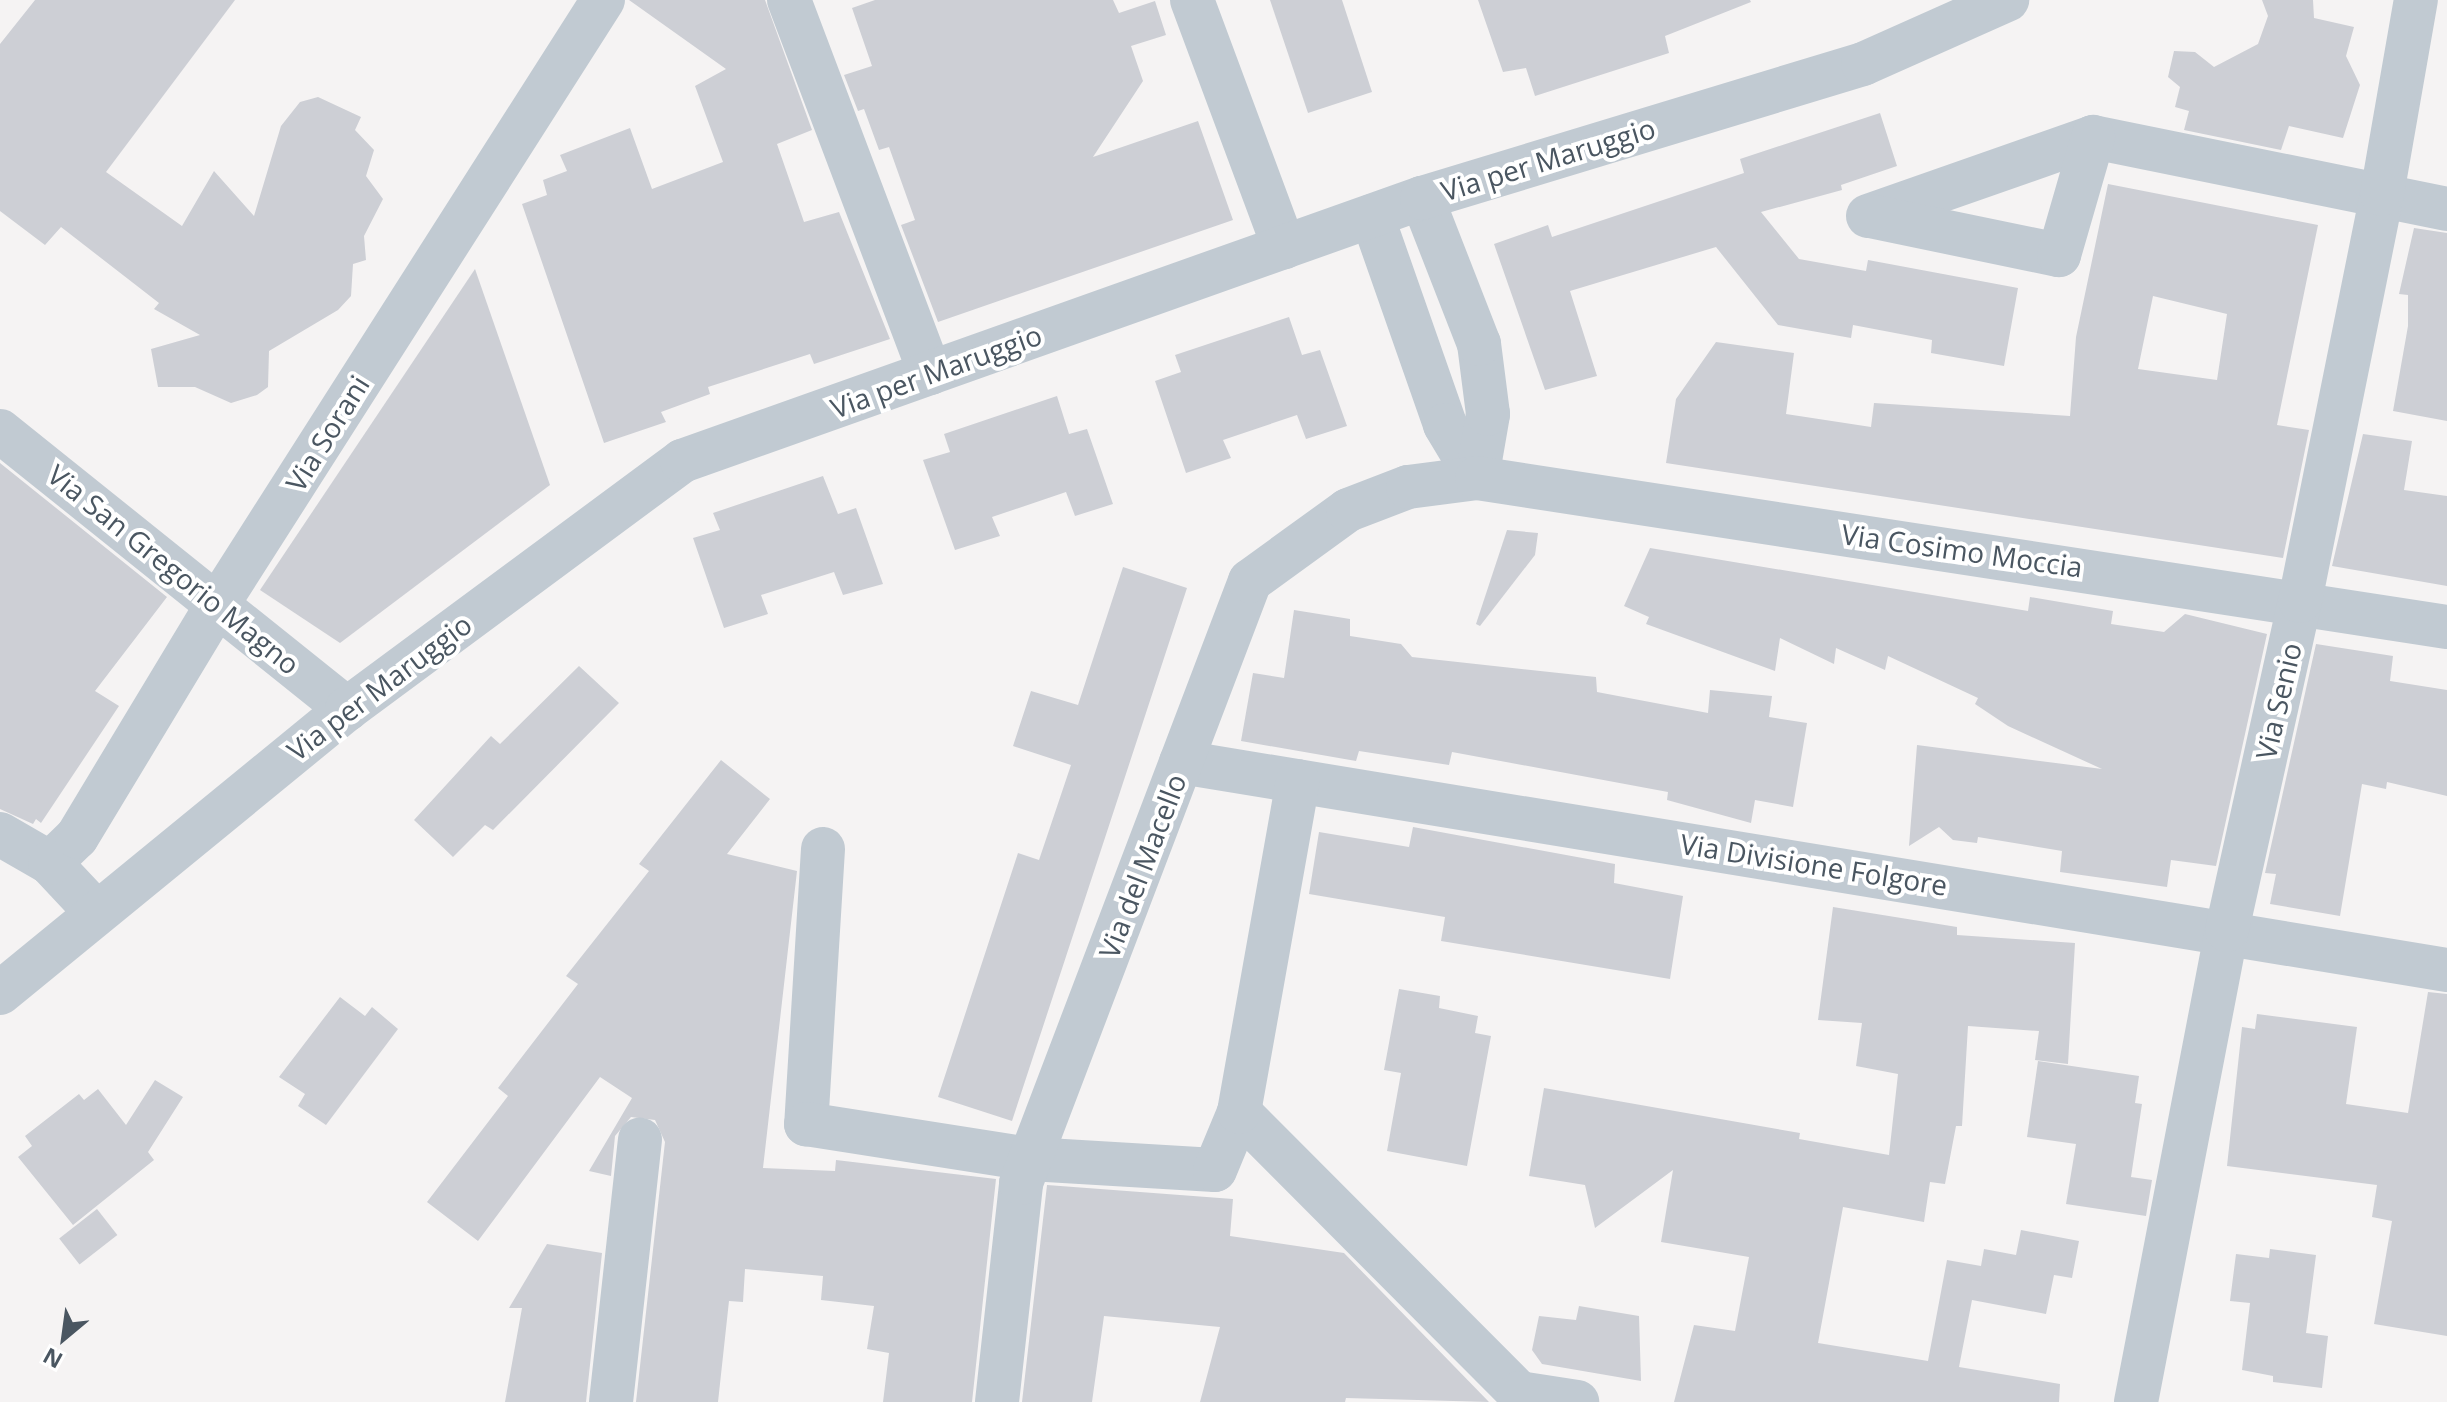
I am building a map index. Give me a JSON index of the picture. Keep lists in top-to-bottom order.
{
  "streets": {
    "street": [
      "Via per Maruggio",
      "Via Sorani",
      "Via Cosimo Moccia",
      "Via San Gregorio Magno",
      "Via Senio",
      "Via Divisione Folgore",
      "Via del Macello"
    ]
  },
  "crossings": [
    ["Via per Maruggio", "Via San Gregorio Magno"],
    ["Via Sorani", "Via San Gregorio Magno"],
    ["Via Cosimo Moccia", "Via Senio"],
    ["Via Cosimo Moccia", "Via del Macello"],
    ["Via Senio", "Via Divisione Folgore"],
    ["Via Divisione Folgore", "Via del Macello"]
  ],
  "north": "bottom left"
}
